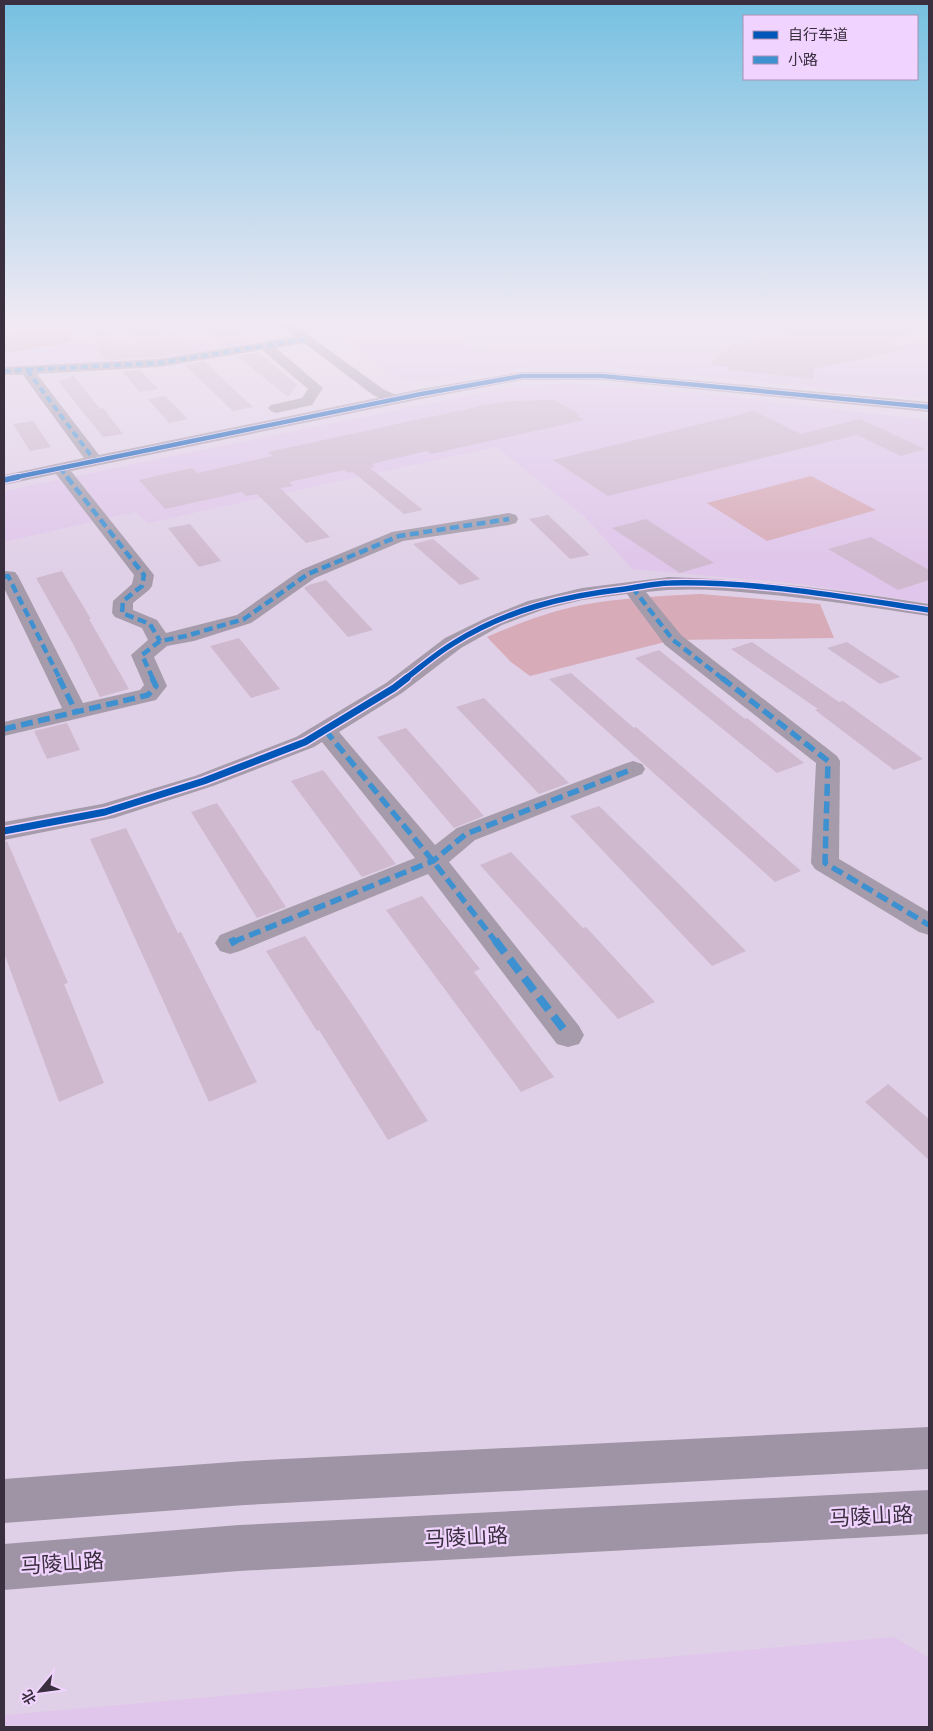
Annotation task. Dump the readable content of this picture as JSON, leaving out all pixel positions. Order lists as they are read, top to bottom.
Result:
{
  "streets": {
    "main road": ["马陵山路"]
  },
  "legend": ["自行车道", "小路"],
  "north": "bottom left"
}
